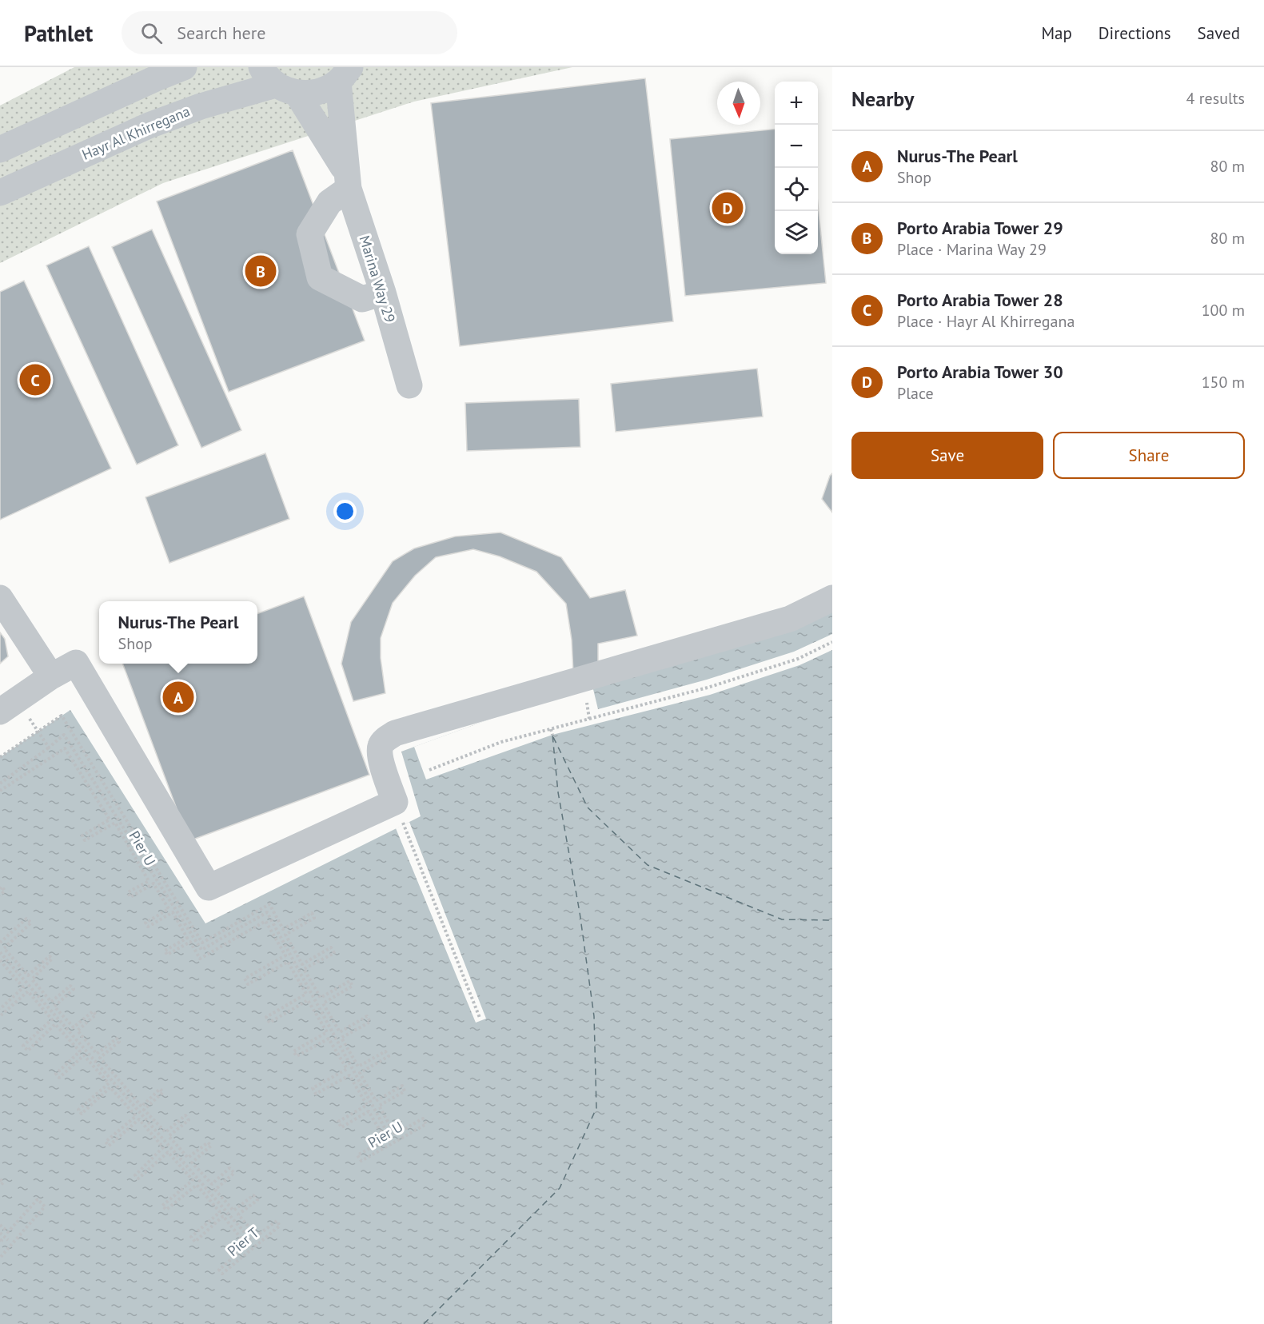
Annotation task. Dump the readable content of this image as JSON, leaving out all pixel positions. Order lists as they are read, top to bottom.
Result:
{
  "streets": {
    "street": ["Hayr Al Khirregana", "Marina Way 29"],
    "path": ["Pier U", "Pier T"]
  },
  "crossings": [
    ["Hayr Al Khirregana", "Marina Way 29"]
  ],
  "north": "bottom",
  "page": {
    "header": "Pathlet",
    "search": "Search here",
    "nav": ["Map", "Directions", "Saved"],
    "heading": ["Nearby", "4 results"],
    "map_buttons": ["+", "−"],
    "list": [
      {
        "mark": "A",
        "name": "Nurus-The Pearl",
        "note": "Shop",
        "value": "80 m"
      },
      {
        "mark": "B",
        "name": "Porto Arabia Tower 29",
        "note": "Place · Marina Way 29",
        "value": "80 m"
      },
      {
        "mark": "C",
        "name": "Porto Arabia Tower 28",
        "note": "Place · Hayr Al Khirregana",
        "value": "100 m"
      },
      {
        "mark": "D",
        "name": "Porto Arabia Tower 30",
        "note": "Place",
        "value": "150 m"
      }
    ],
    "pins": [
      "D",
      "B",
      "C",
      "A"
    ],
    "buttons": ["Save", "Share"],
    "popup": ["Nurus-The Pearl", "Shop"]
  }
}
